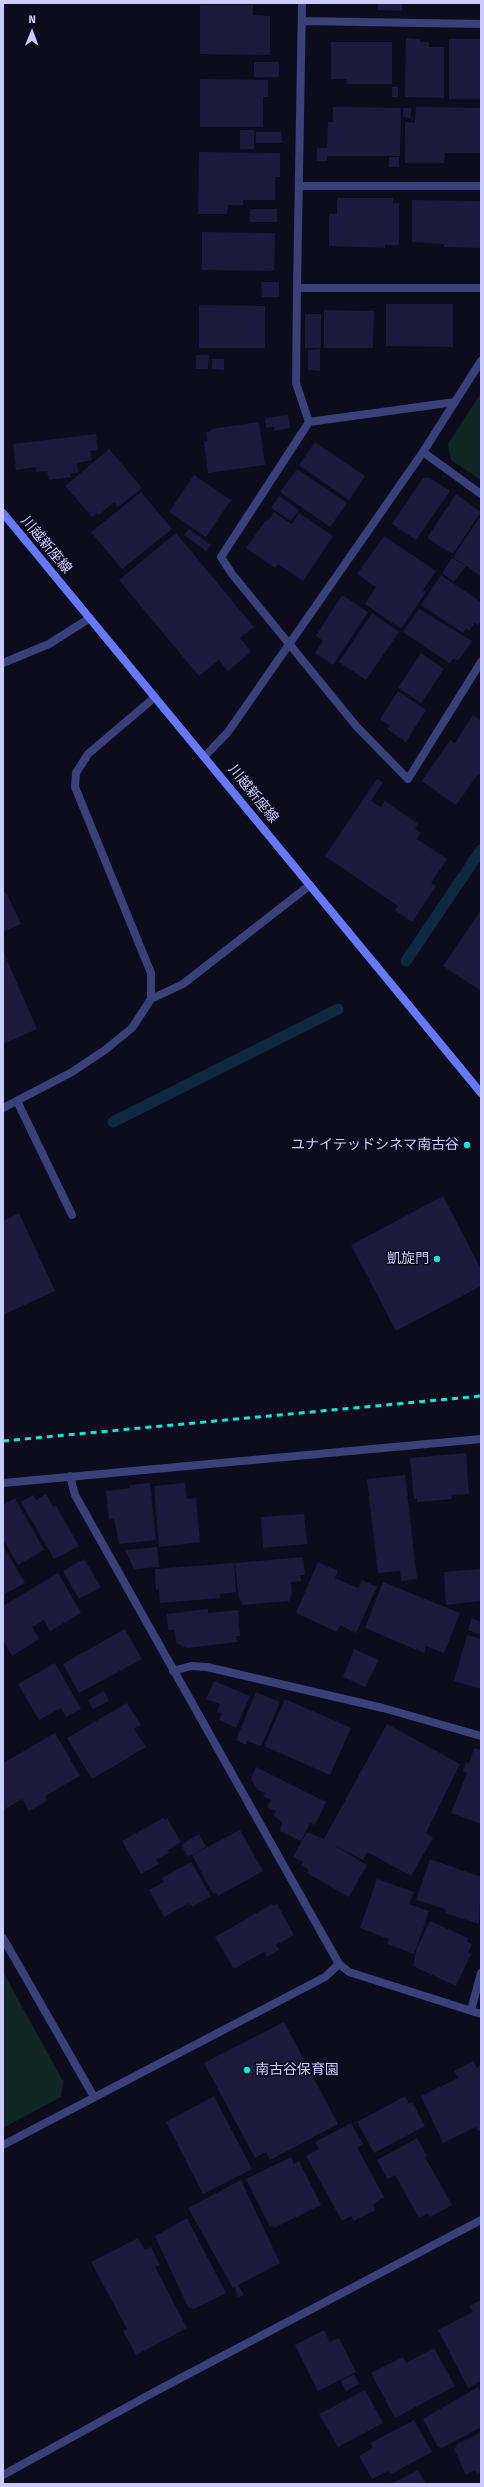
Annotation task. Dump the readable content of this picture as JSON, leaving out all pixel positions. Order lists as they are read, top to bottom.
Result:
{
  "streets": {
    "main road": ["川越新座線"]
  },
  "places": ["ユナイテッドシネマ南古谷", "凱旋門", "南古谷保育園"],
  "north": "top"
}
